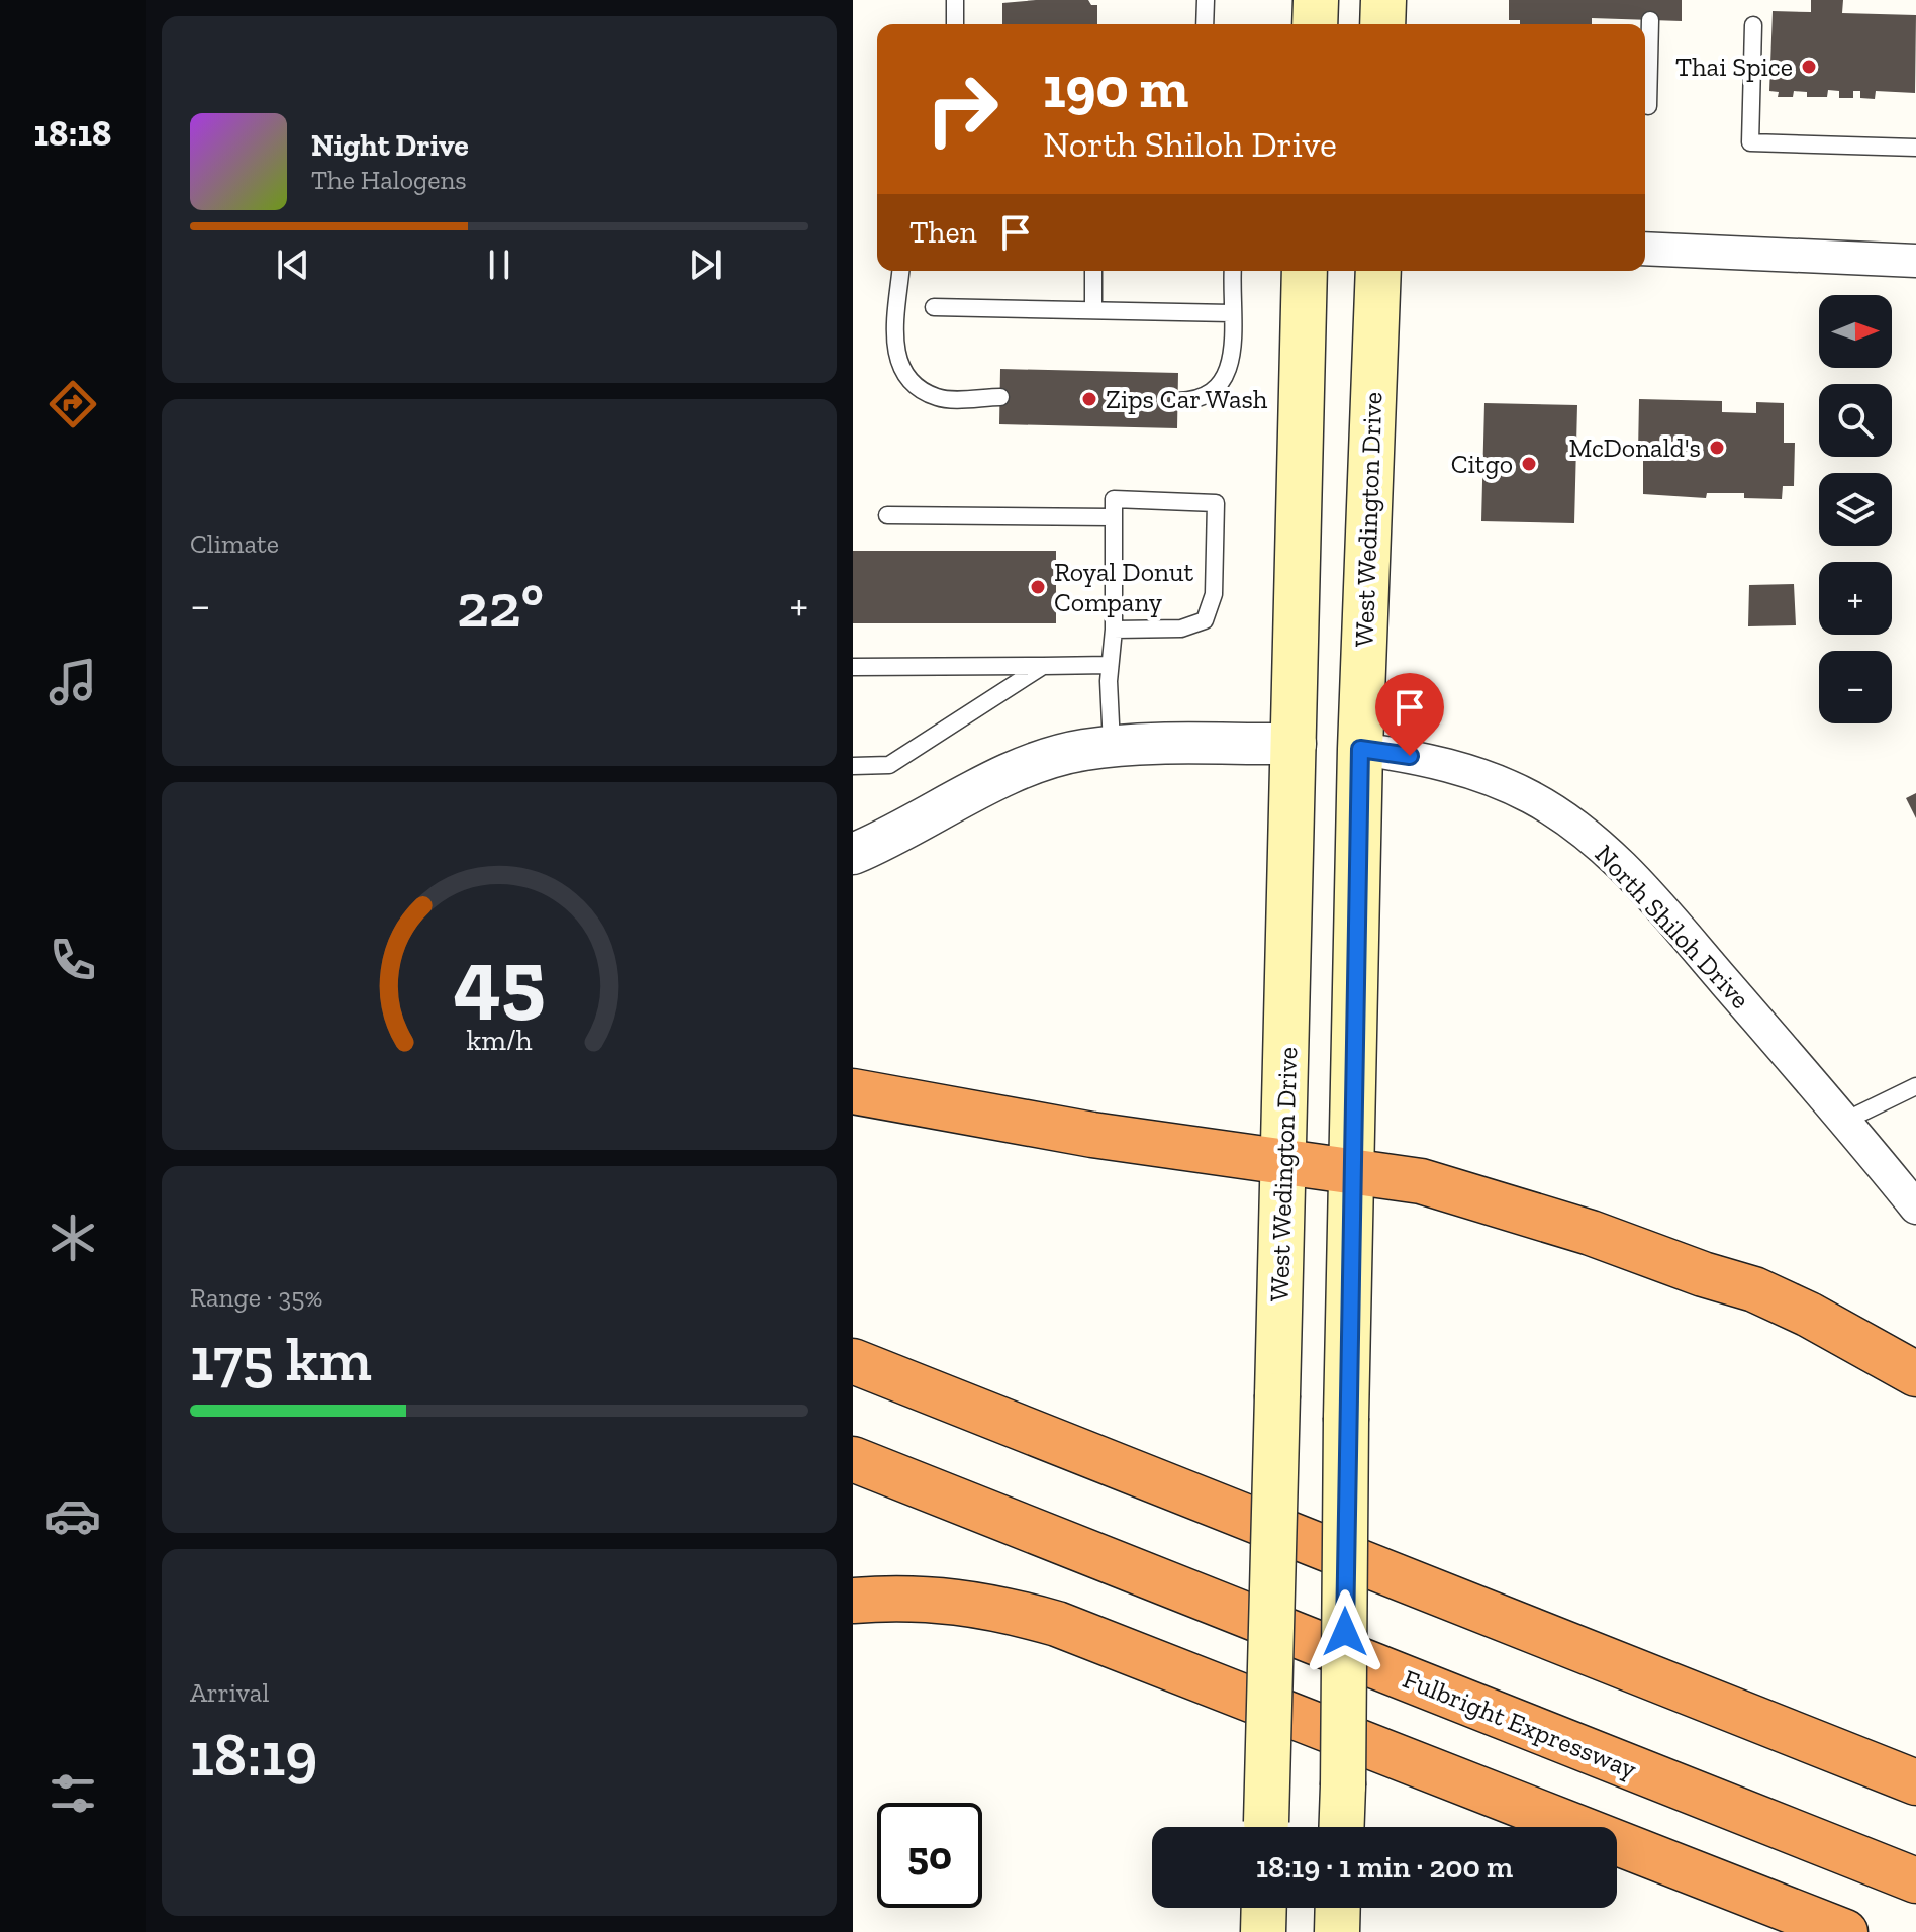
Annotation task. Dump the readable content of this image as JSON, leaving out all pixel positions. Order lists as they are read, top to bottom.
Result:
{
  "streets": {
    "highway": ["Fulbright Expressway"],
    "main road": ["West Wedington Drive"],
    "street": ["North Shiloh Drive"]
  },
  "crossings": [
    ["West Wedington Drive", "North Shiloh Drive"]
  ],
  "places": [
    "Thai Spice",
    "Zips Car Wash",
    "McDonald's",
    "Citgo",
    "Royal Donut Company"
  ],
  "north": "right",
  "page": {
    "tabs": "18:18",
    "turn": ["190 m", "North Shiloh Drive"],
    "song": ["Night Drive", "The Halogens"],
    "then": "Then",
    "map_buttons": ["+", "−"],
    "tile": [
      "Climate",
      ["Range · 35%", "175 km"],
      ["Arrival", "18:19"]
    ],
    "heat": ["−", "22°", "+"],
    "limit": "50",
    "trip": "18:19 · 1 min · 200 m",
    "gauge": ["45", "km/h"]
  }
}
